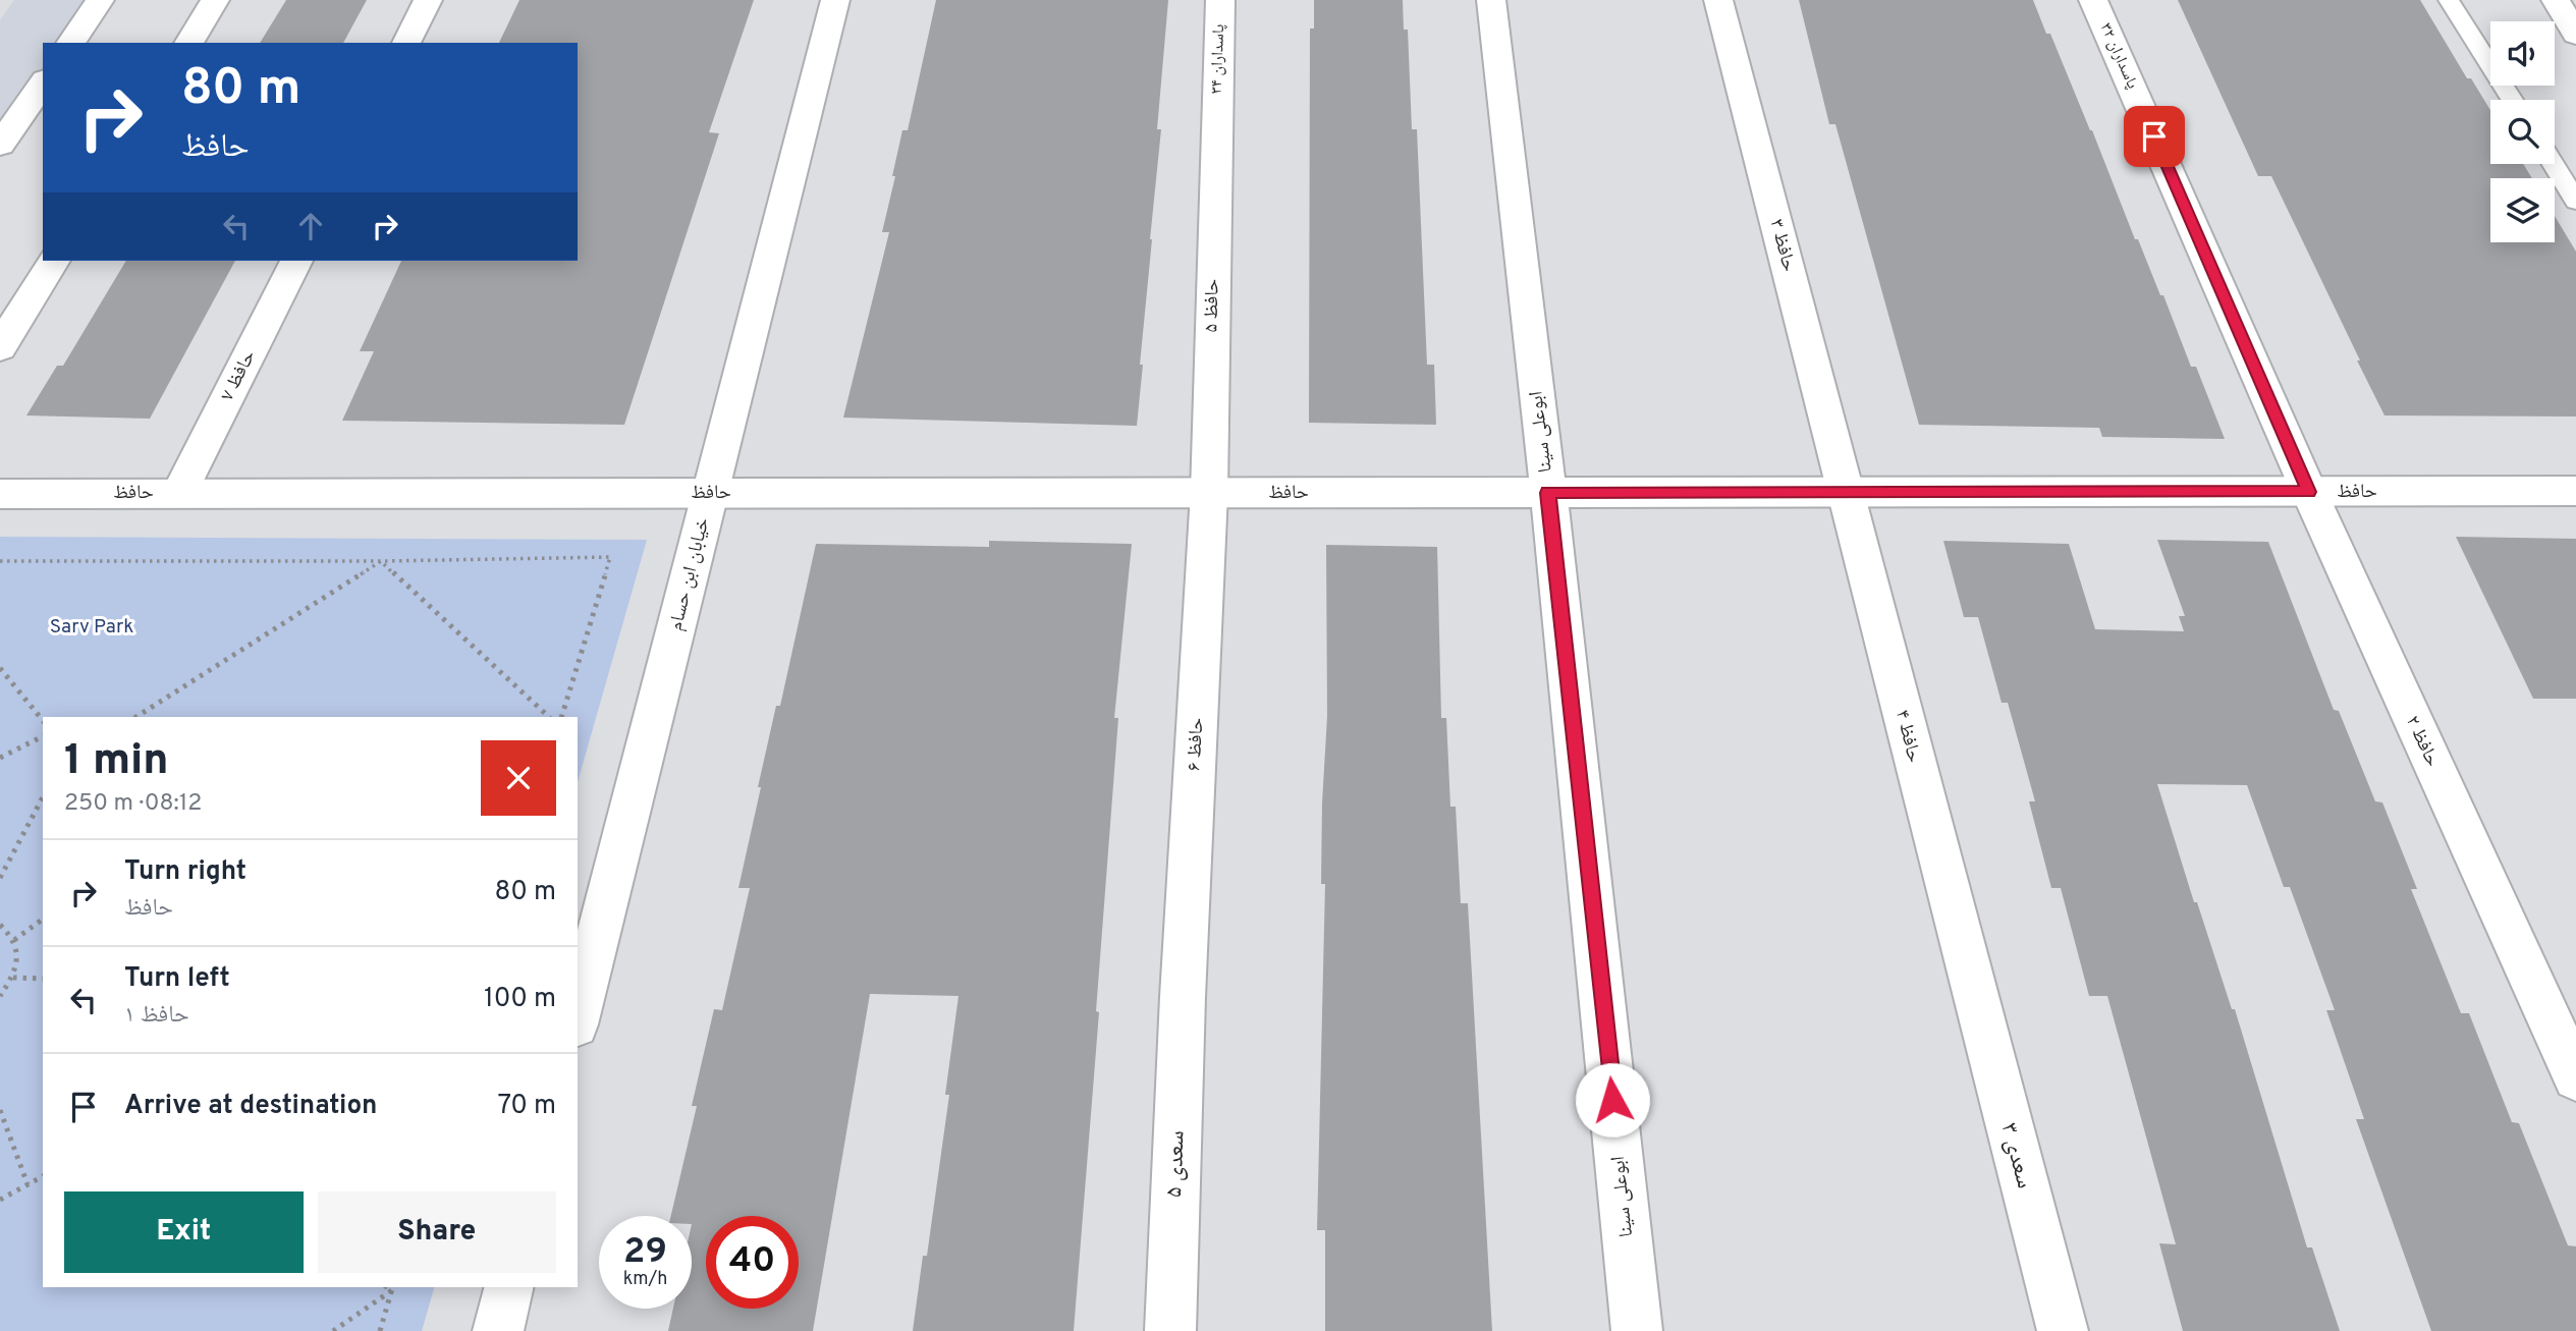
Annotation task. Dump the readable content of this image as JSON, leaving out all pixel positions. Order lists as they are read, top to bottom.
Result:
{
  "streets": {
    "street": [
      "پاسداران ۳۲",
      "پاسداران ۳۴",
      "حافظ ۳",
      "حافظ ۵",
      "حافظ ۷",
      "ابوعلی سینا",
      "حافظ",
      "خیابان ابن حسام",
      "حافظ ۴",
      "حافظ ۲",
      "حافظ ۶",
      "سعدی ۳",
      "سعدی ۵"
    ]
  },
  "crossings": [
    ["پاسداران ۳۲", "حافظ"],
    ["پاسداران ۳۲", "حافظ ۲"],
    ["پاسداران ۳۴", "حافظ ۵"],
    ["حافظ ۳", "حافظ"],
    ["حافظ ۳", "حافظ ۴"],
    ["حافظ ۵", "حافظ"],
    ["حافظ ۵", "حافظ ۶"],
    ["حافظ ۷", "حافظ"],
    ["ابوعلی سینا", "حافظ"],
    ["حافظ", "خیابان ابن حسام"],
    ["حافظ", "حافظ ۴"],
    ["حافظ", "حافظ ۲"],
    ["حافظ", "حافظ ۶"],
    ["حافظ ۴", "سعدی ۳"],
    ["حافظ ۶", "سعدی ۵"]
  ],
  "parks": ["Sarv Park"],
  "page": {
    "turn": ["80 m", "حافظ"],
    "heading": ["1 min", "250 m · 08:12"],
    "list": [
      {
        "name": "Turn right",
        "note": "حافظ",
        "value": "80 m"
      },
      {
        "name": "Turn left",
        "note": "حافظ ۱",
        "value": "100 m"
      },
      {
        "name": "Arrive at destination",
        "value": "70 m"
      }
    ],
    "buttons": ["Exit", "Share"],
    "speed": "29 km/h",
    "limit": "40"
  }
}
